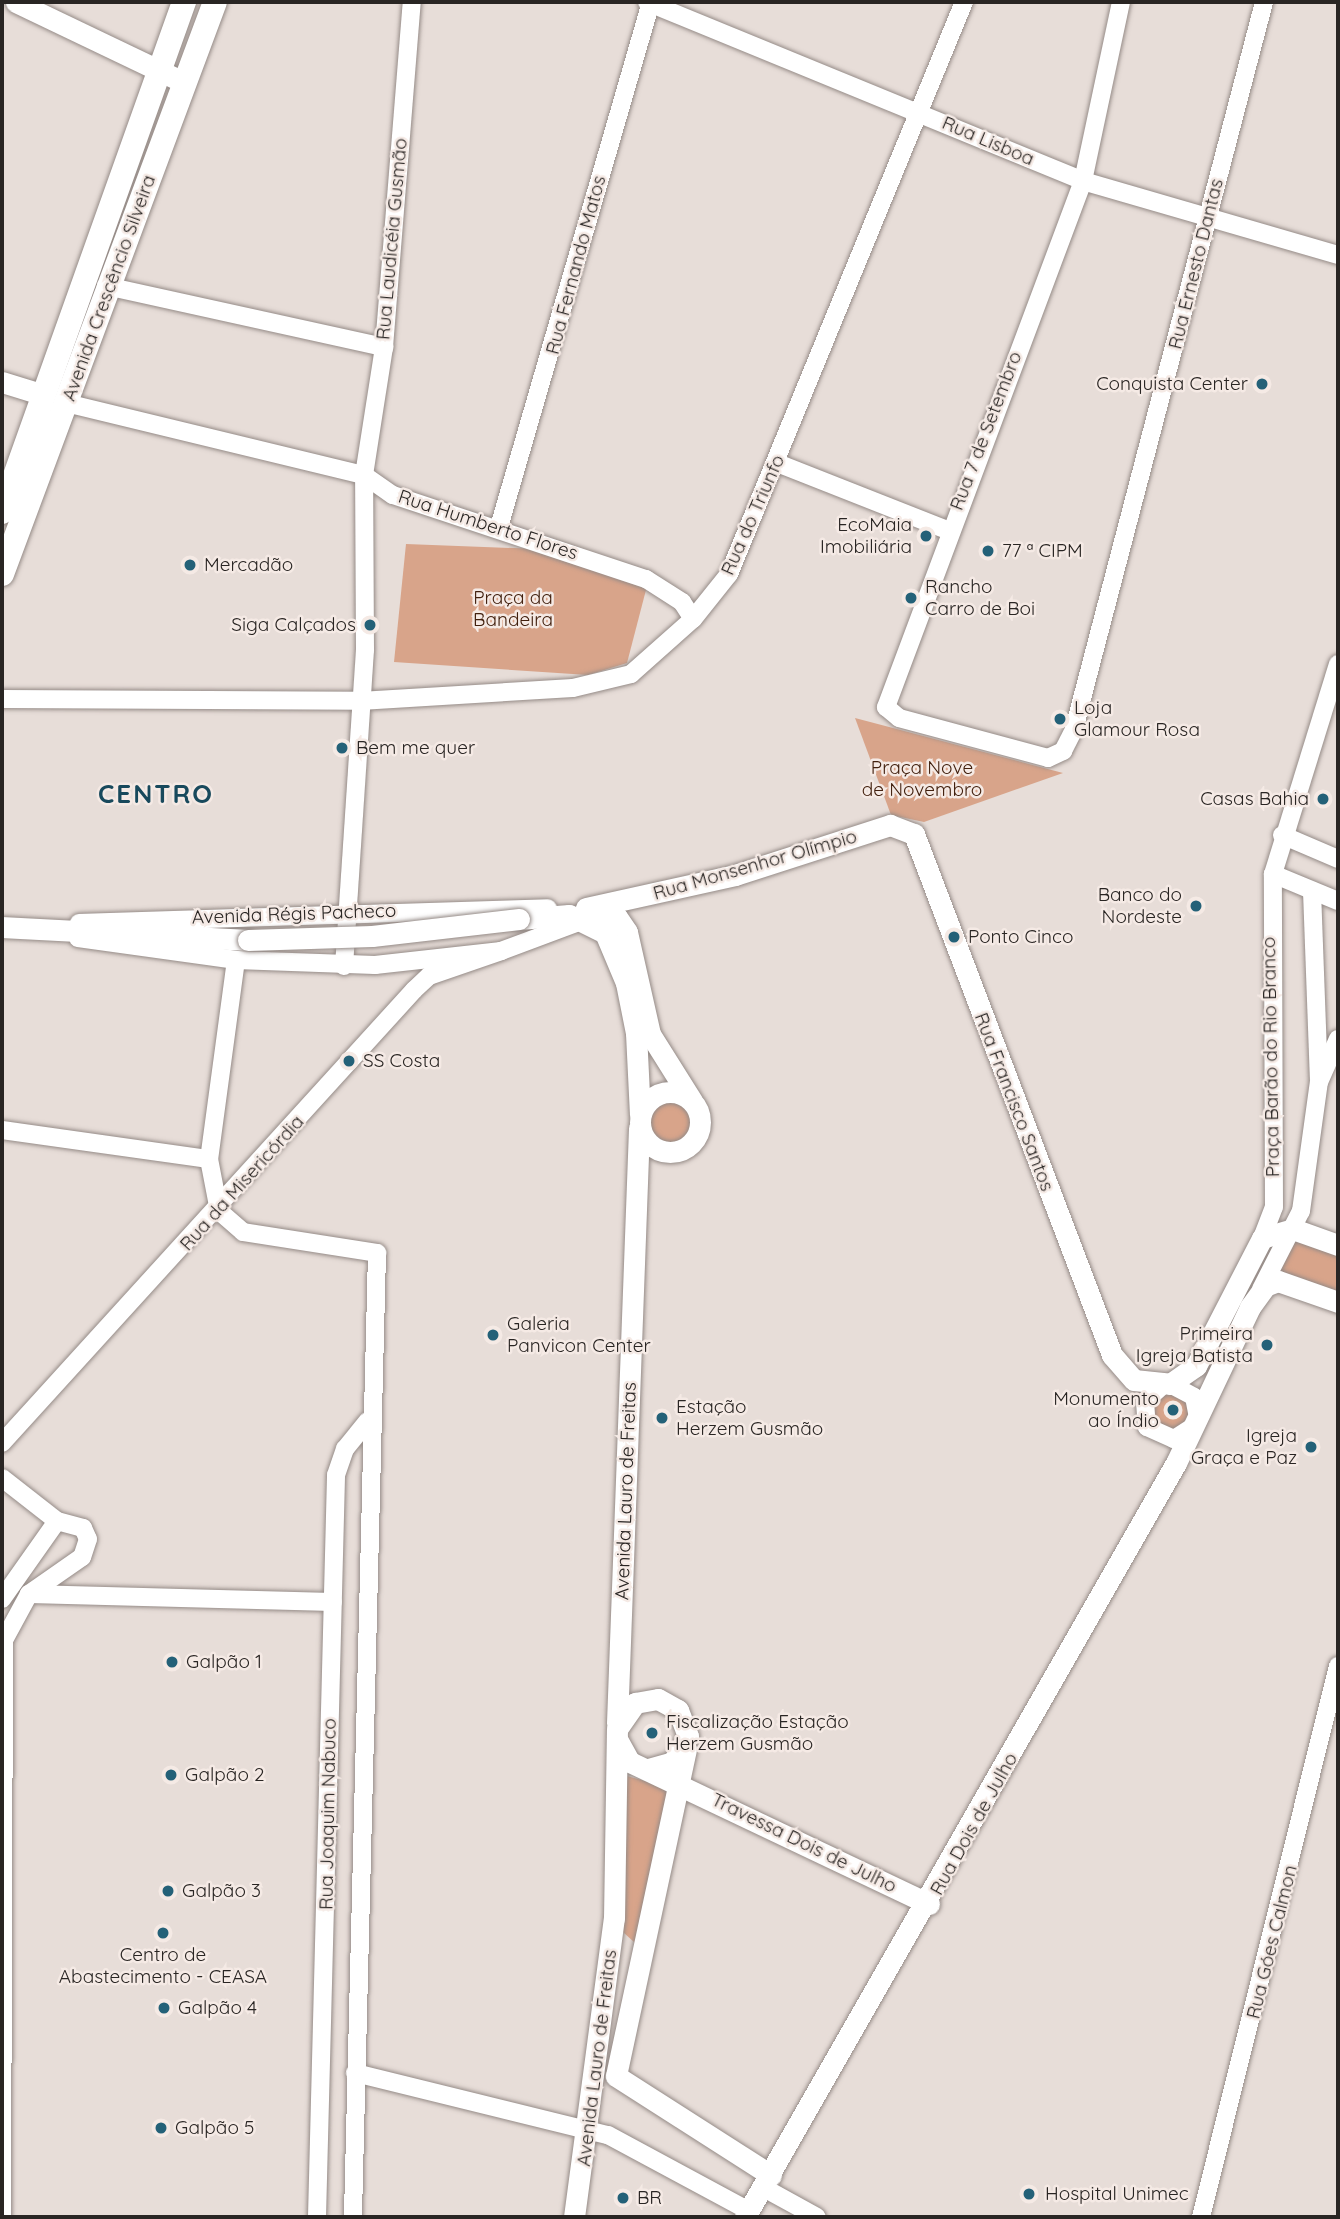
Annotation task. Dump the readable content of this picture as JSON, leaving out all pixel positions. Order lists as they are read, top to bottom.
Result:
{
  "streets": {
    "main road": ["Avenida Crescêncio Silveira"],
    "street": [
      "Rua Lisboa",
      "Rua Laudicéia Gusmão",
      "Rua Ernesto Dantas",
      "Rua Fernando Matos",
      "Rua 7 de Setembro",
      "Rua do Triunfo",
      "Rua Humberto Flores",
      "Rua Monsenhor Olímpio",
      "Avenida Régis Pacheco",
      "Praça Barão do Rio Branco",
      "Rua Francisco Santos",
      "Rua da Misericórdia",
      "Avenida Lauro de Freitas",
      "Rua Joaquim Nabuco",
      "Rua Dois de Julho",
      "Travessa Dois de Julho",
      "Rua Góes Calmon"
    ]
  },
  "crossings": [
    ["Rua Lisboa", "Rua Ernesto Dantas"],
    ["Rua Lisboa", "Rua Fernando Matos"],
    ["Rua Lisboa", "Rua 7 de Setembro"],
    ["Rua Lisboa", "Rua do Triunfo"],
    ["Rua Laudicéia Gusmão", "Rua do Triunfo"],
    ["Rua Laudicéia Gusmão", "Rua Humberto Flores"],
    ["Rua Ernesto Dantas", "Rua 7 de Setembro"],
    ["Rua Fernando Matos", "Rua Humberto Flores"],
    ["Avenida Crescêncio Silveira", "Rua Humberto Flores"],
    ["Rua do Triunfo", "Rua Humberto Flores"],
    ["Rua Monsenhor Olímpio", "Avenida Régis Pacheco"],
    ["Rua Monsenhor Olímpio", "Rua Francisco Santos"],
    ["Rua Monsenhor Olímpio", "Avenida Lauro de Freitas"],
    ["Avenida Régis Pacheco", "Rua da Misericórdia"],
    ["Avenida Régis Pacheco", "Avenida Lauro de Freitas"],
    ["Praça Barão do Rio Branco", "Rua Dois de Julho"],
    ["Rua Francisco Santos", "Rua Dois de Julho"],
    ["Rua da Misericórdia", "Rua Joaquim Nabuco"],
    ["Avenida Lauro de Freitas", "Travessa Dois de Julho"],
    ["Rua Dois de Julho", "Travessa Dois de Julho"]
  ],
  "districts": ["CENTRO"],
  "parks": ["Praça da Bandeira", "Praça Nove de Novembro"],
  "places": [
    "Conquista Center",
    "EcoMaia Imobiliária",
    "77 ª CIPM",
    "Mercadão",
    "Rancho Carro de Boi",
    "Siga Calçados",
    "Loja Glamour Rosa",
    "Bem me quer",
    "Casas Bahia",
    "Banco do Nordeste",
    "Ponto Cinco",
    "SS Costa",
    "Galeria Panvicon Center",
    "Primeira Igreja Batista",
    "Monumento ao Índio",
    "Estação Herzem Gusmão",
    "Igreja Graça e Paz",
    "Galpão 1",
    "Fiscalização Estação Herzem Gusmão",
    "Galpão 2",
    "Galpão 3",
    "Centro de Abastecimento - CEASA",
    "Galpão 4",
    "Galpão 5",
    "Hospital Unimec",
    "BR"
  ]
}
